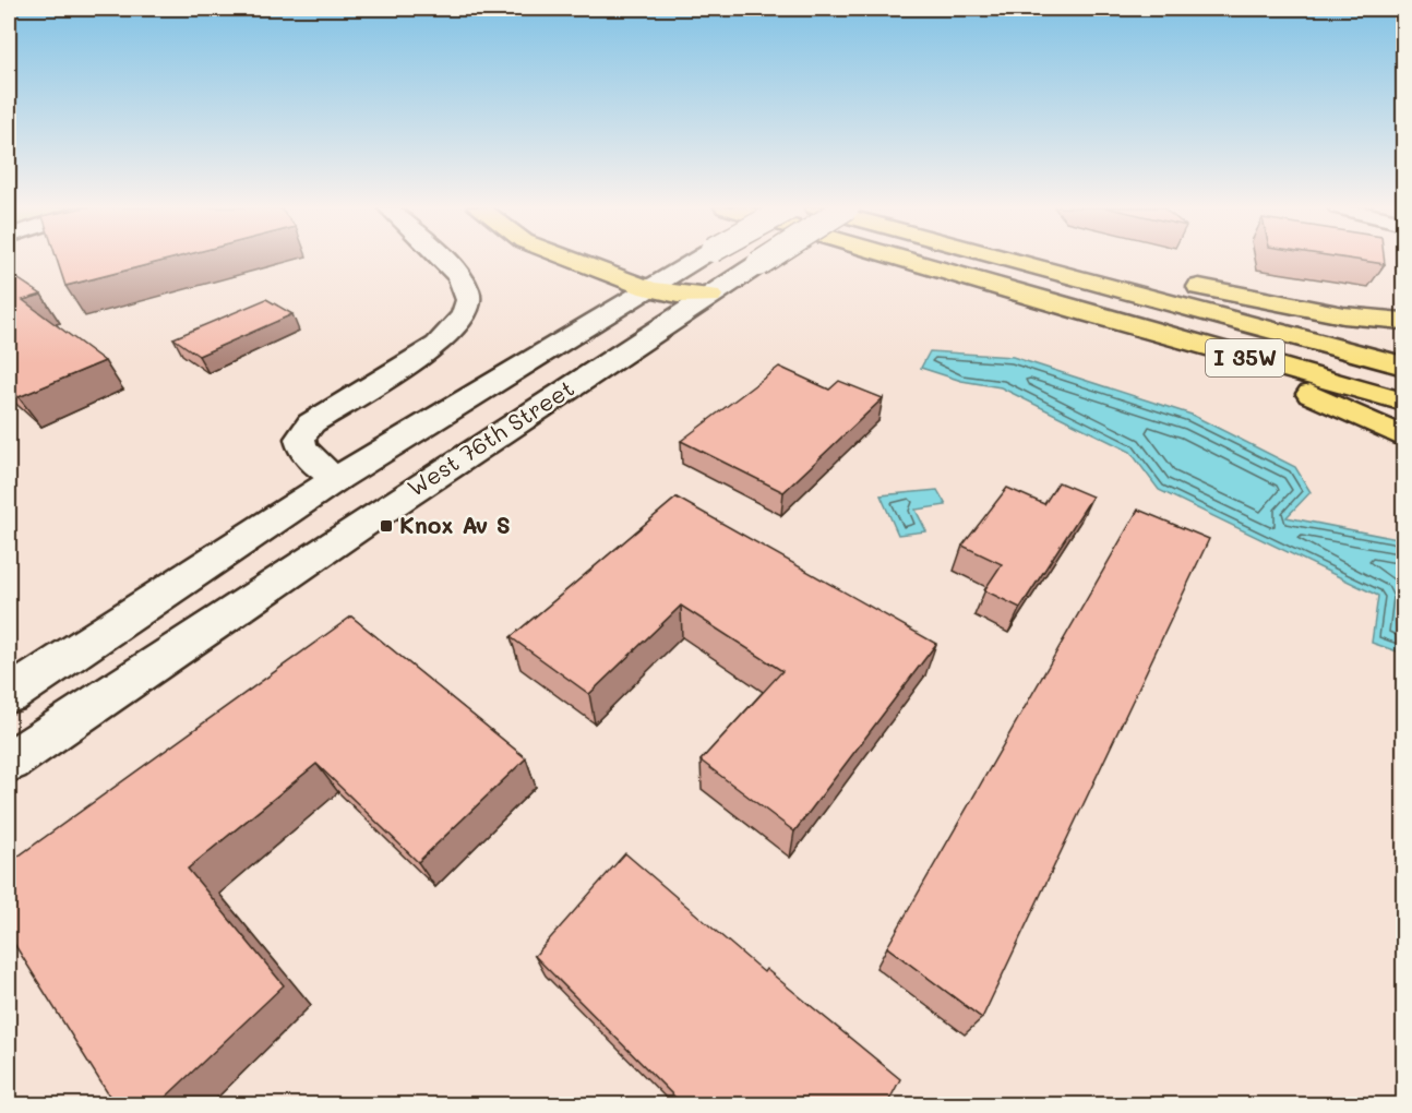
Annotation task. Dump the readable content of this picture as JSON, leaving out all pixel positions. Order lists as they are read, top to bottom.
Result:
{
  "streets": {
    "highway": ["I 35W"],
    "street": ["West 76th Street"]
  },
  "places": {
    "transit": ["Knox Av S"]
  }
}
